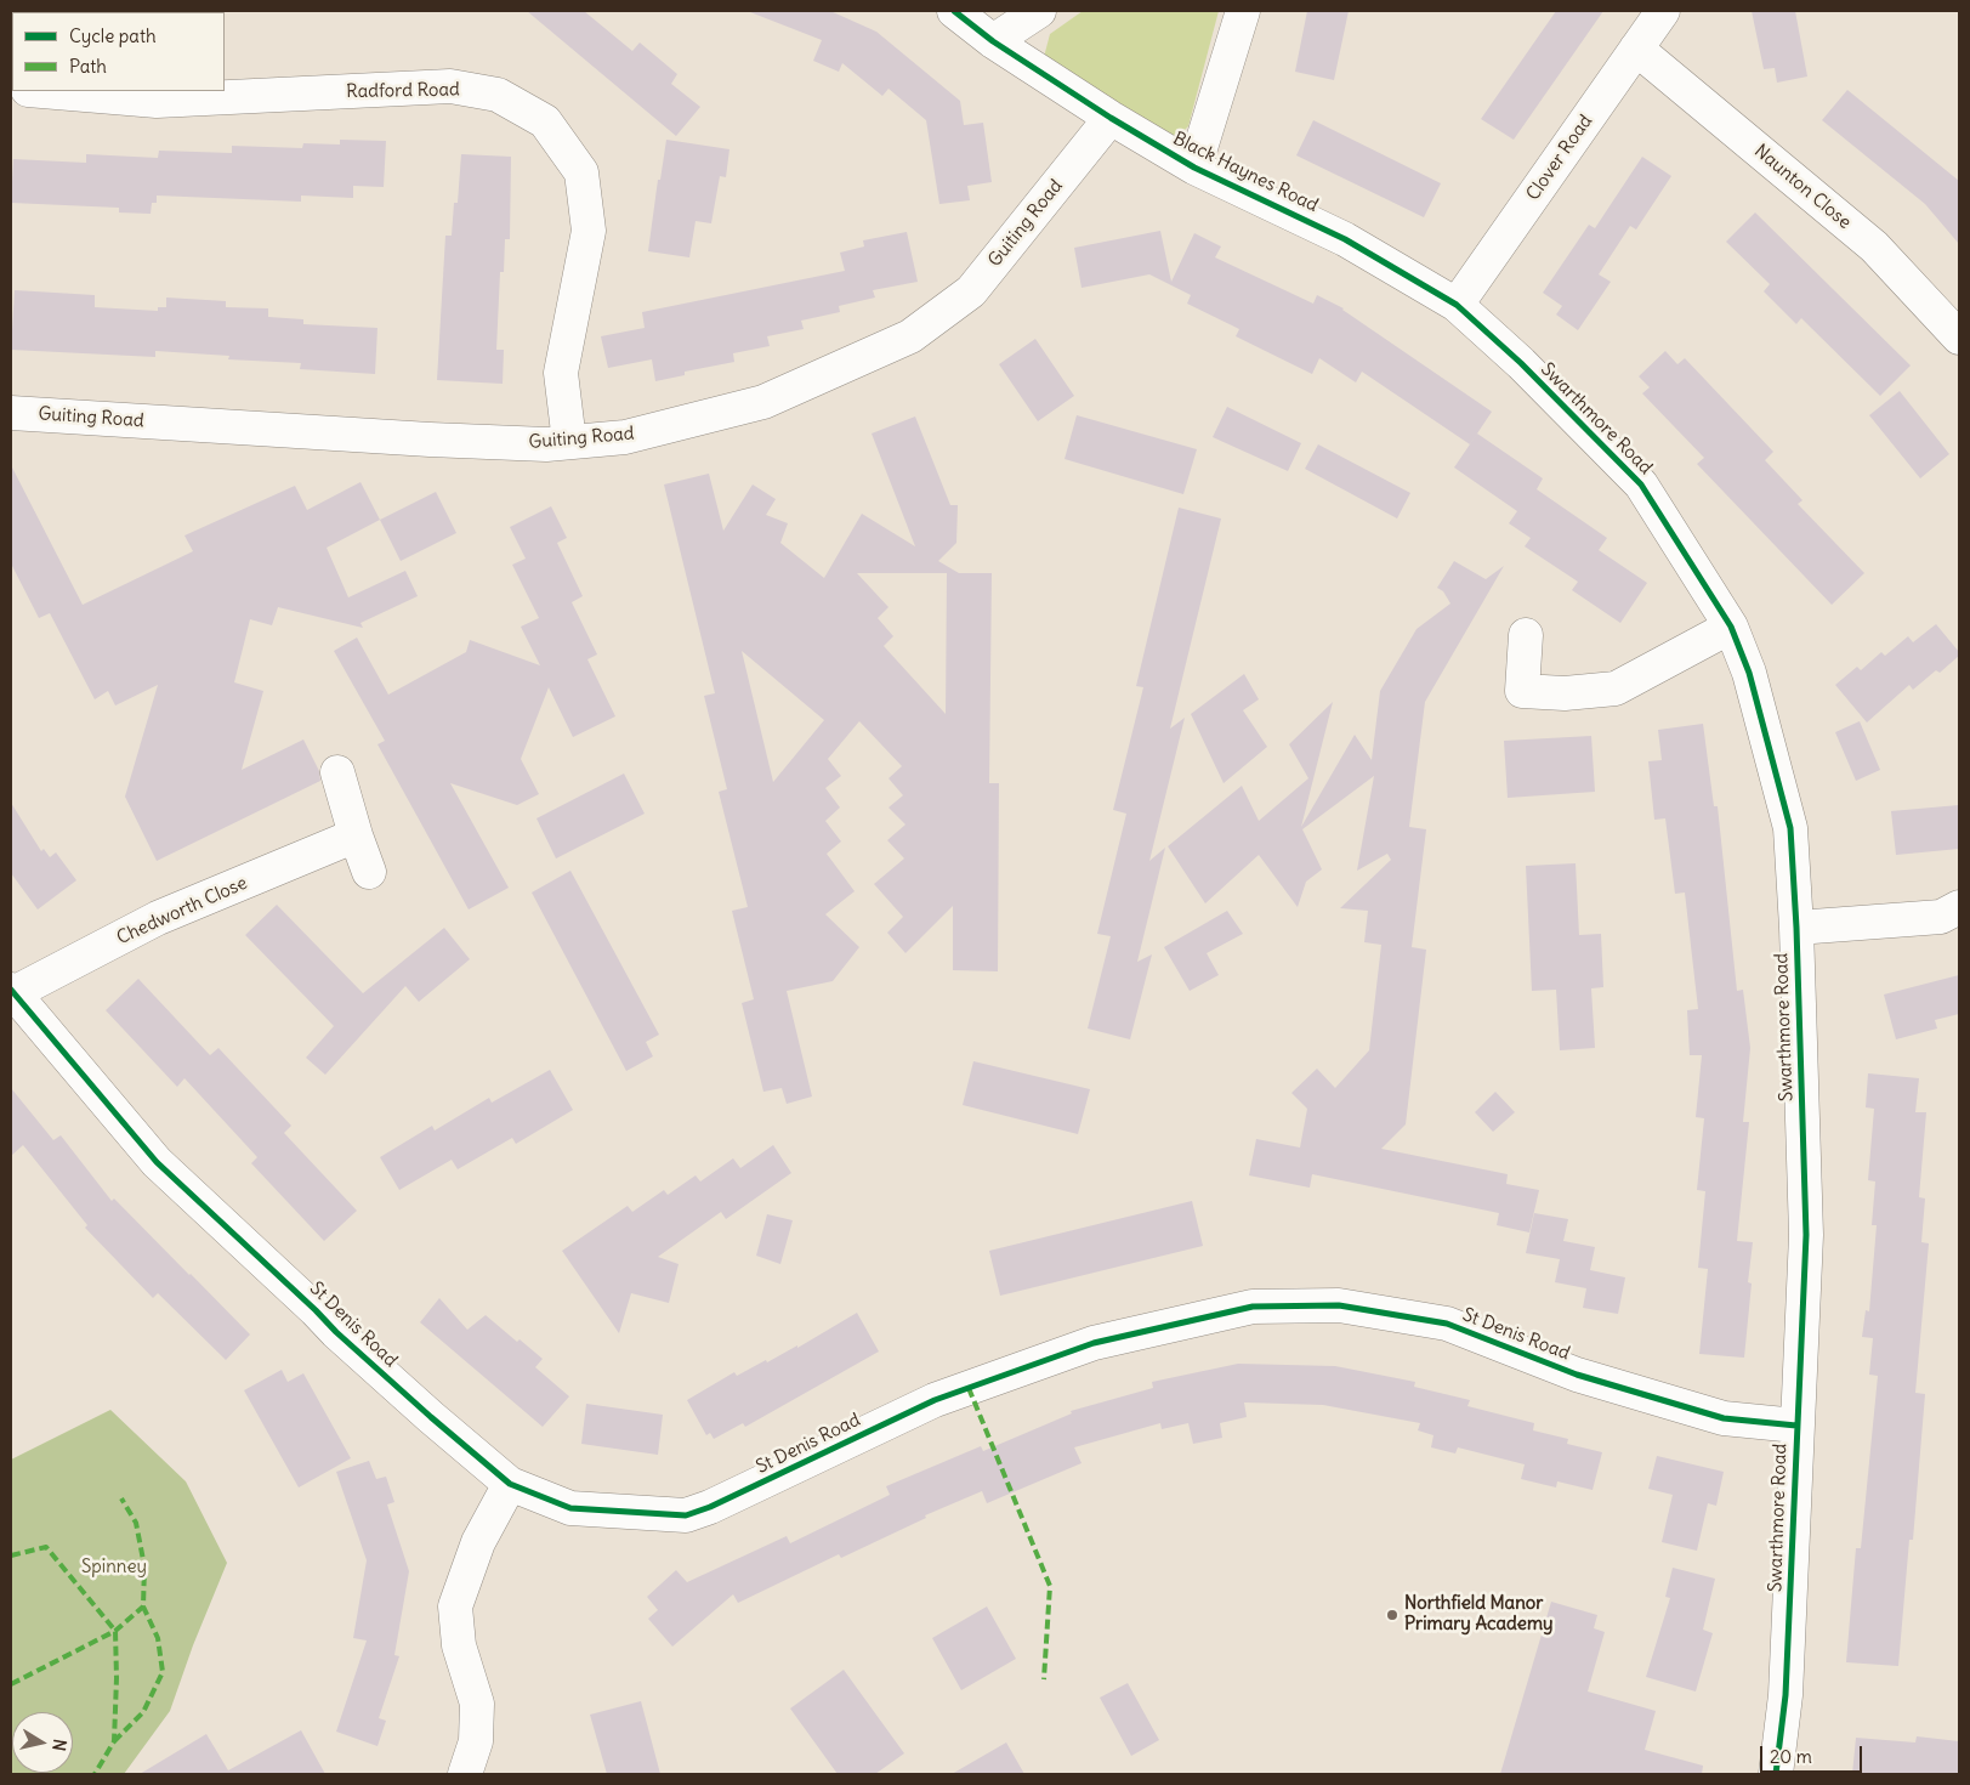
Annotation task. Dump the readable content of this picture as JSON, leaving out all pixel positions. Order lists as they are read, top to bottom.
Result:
{
  "streets": {
    "street": [
      "Radford Road",
      "Clover Road",
      "Black Haynes Road",
      "Naunton Close",
      "Guiting Road",
      "Swarthmore Road",
      "Chedworth Close",
      "St Denis Road"
    ]
  },
  "crossings": [
    ["Radford Road", "Guiting Road"],
    ["Clover Road", "Black Haynes Road"],
    ["Clover Road", "Naunton Close"],
    ["Black Haynes Road", "Guiting Road"],
    ["Black Haynes Road", "Swarthmore Road"],
    ["Swarthmore Road", "St Denis Road"],
    ["Chedworth Close", "St Denis Road"]
  ],
  "parks": ["Spinney"],
  "places": ["Northfield Manor Primary Academy"],
  "legend": ["Cycle path", "Path"],
  "scale_bar": "20 m",
  "north": "right"
}
